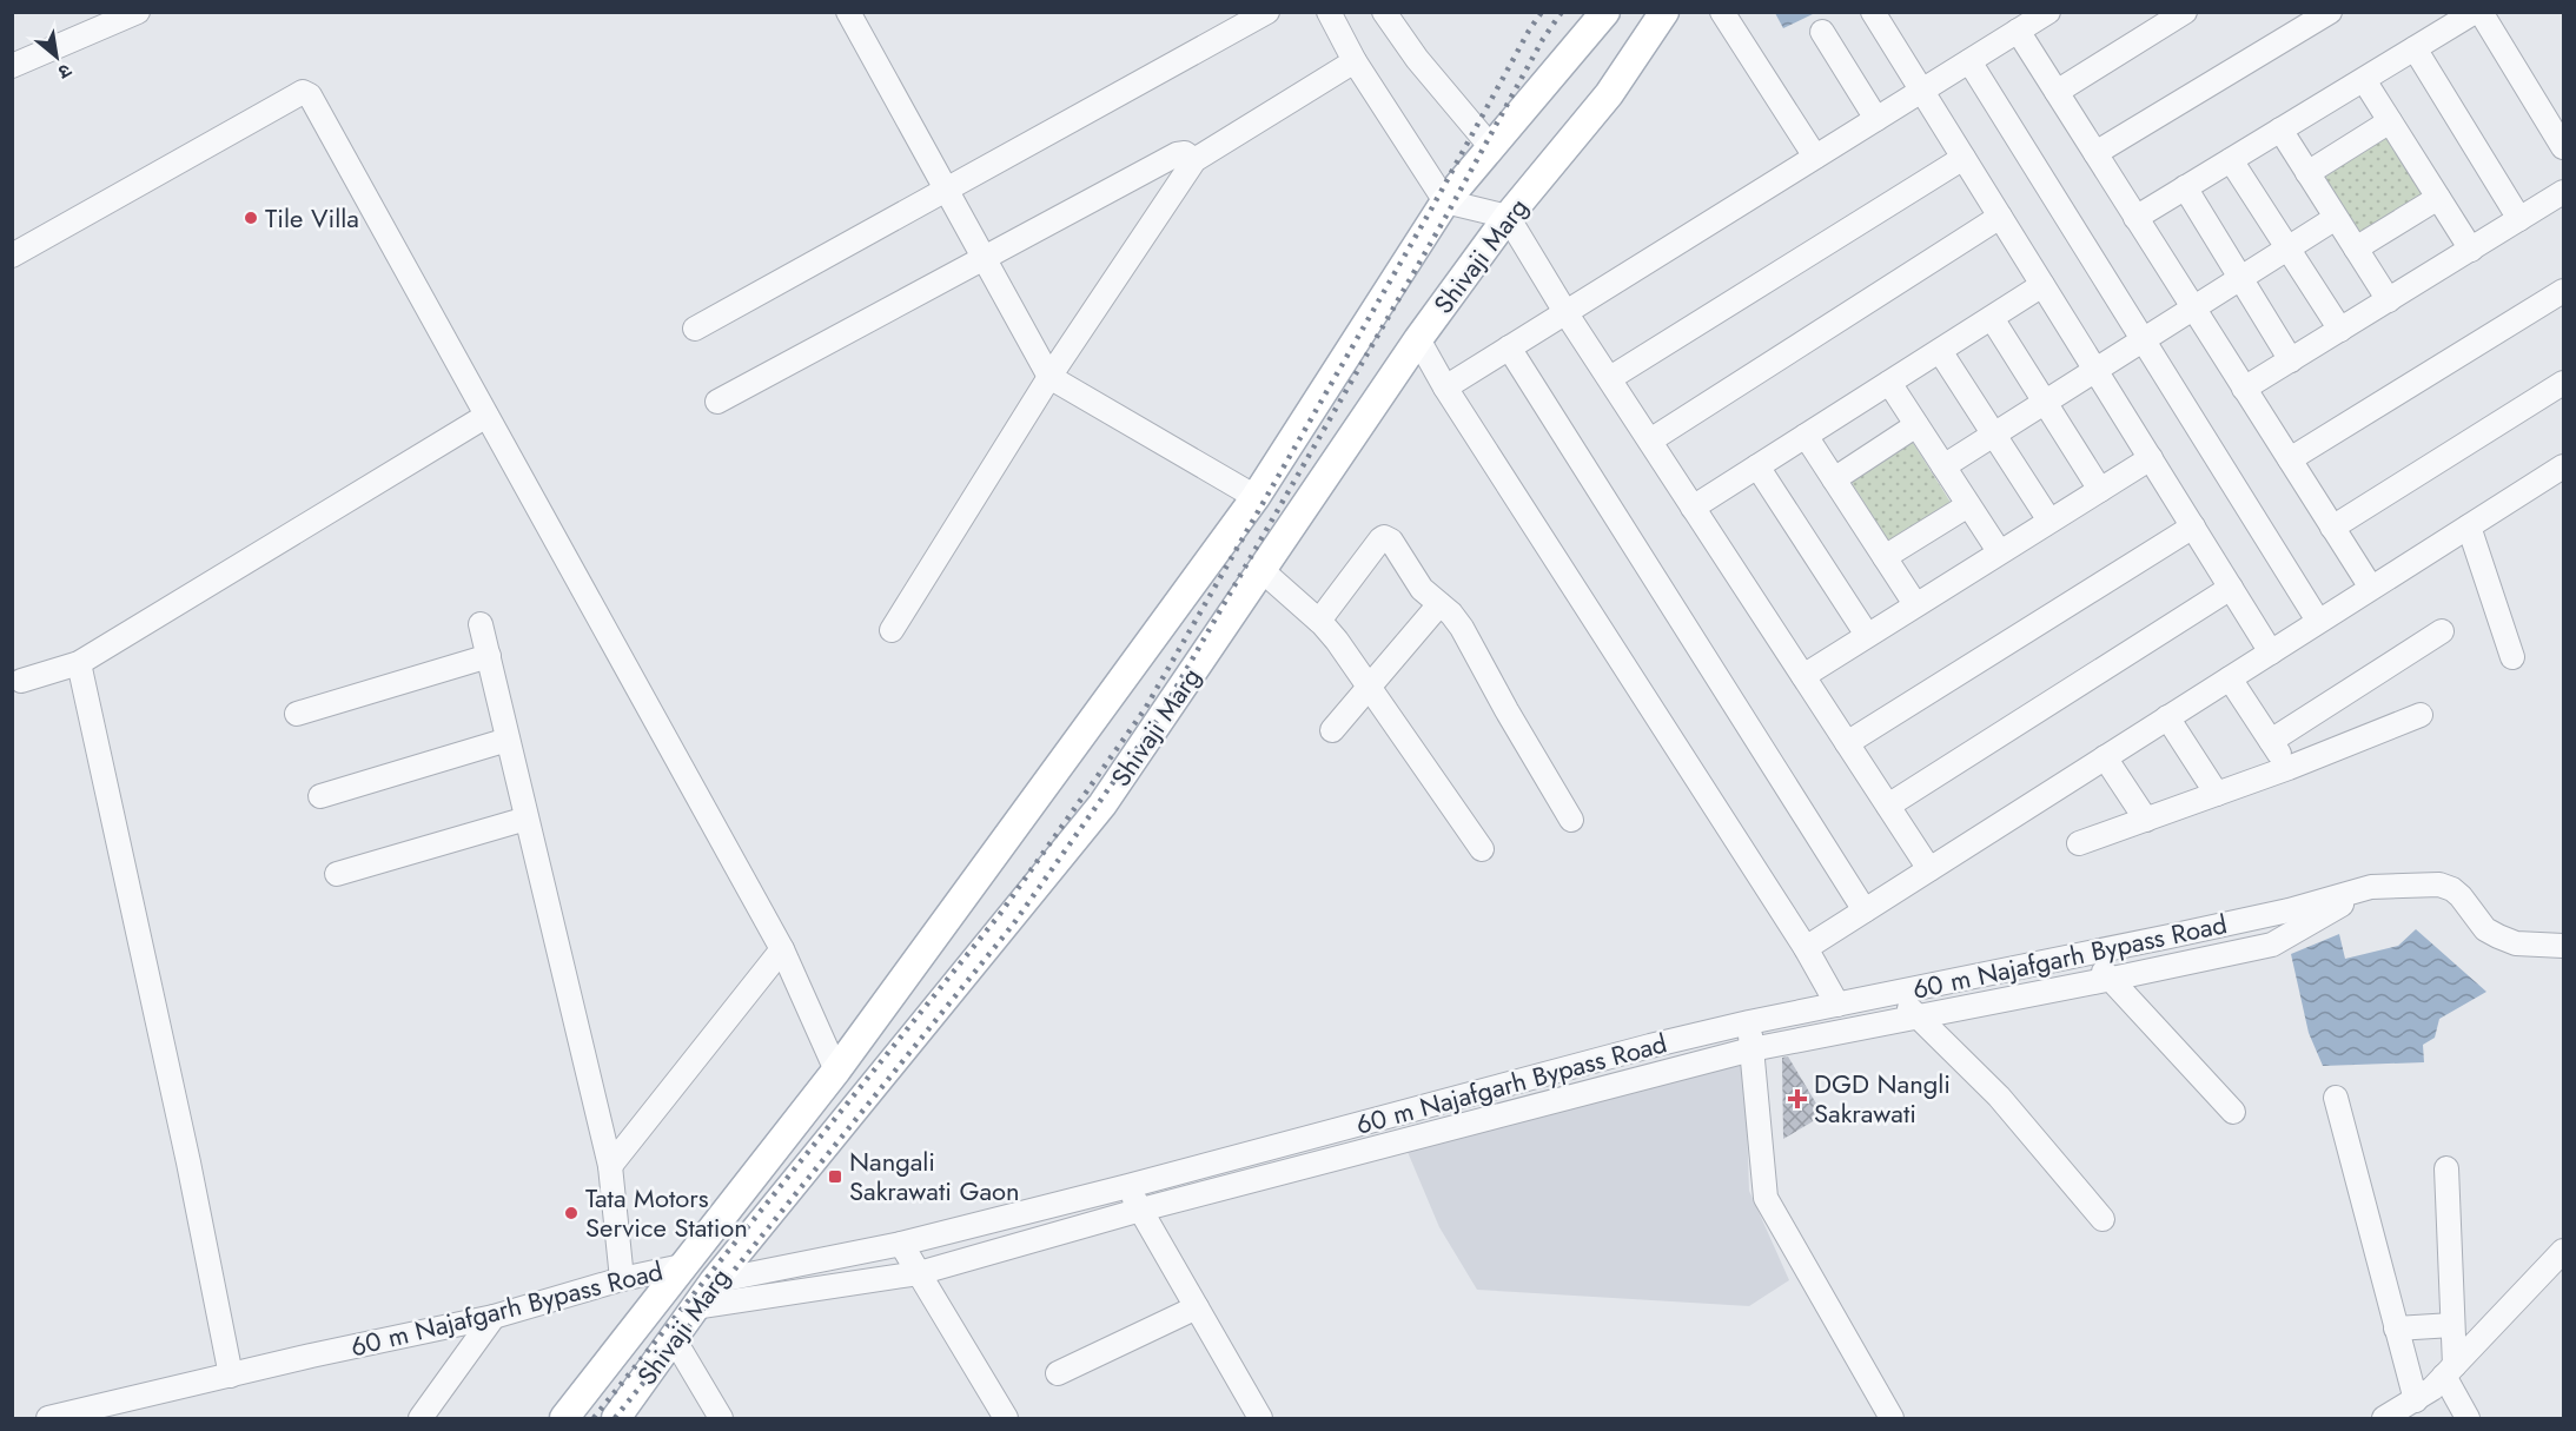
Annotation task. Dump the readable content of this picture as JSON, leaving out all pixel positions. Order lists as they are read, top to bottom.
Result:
{
  "streets": {
    "main road": ["Shivaji Marg", "60 m Najafgarh Bypass Road"]
  },
  "crossings": [
    ["Shivaji Marg", "60 m Najafgarh Bypass Road"]
  ],
  "places": {
    "other": ["Tile Villa", "Tata Motors Service Station"],
    "health": ["DGD Nangli Sakrawati"],
    "transit": ["Nangali Sakrawati Gaon"]
  },
  "north": "bottom right"
}
